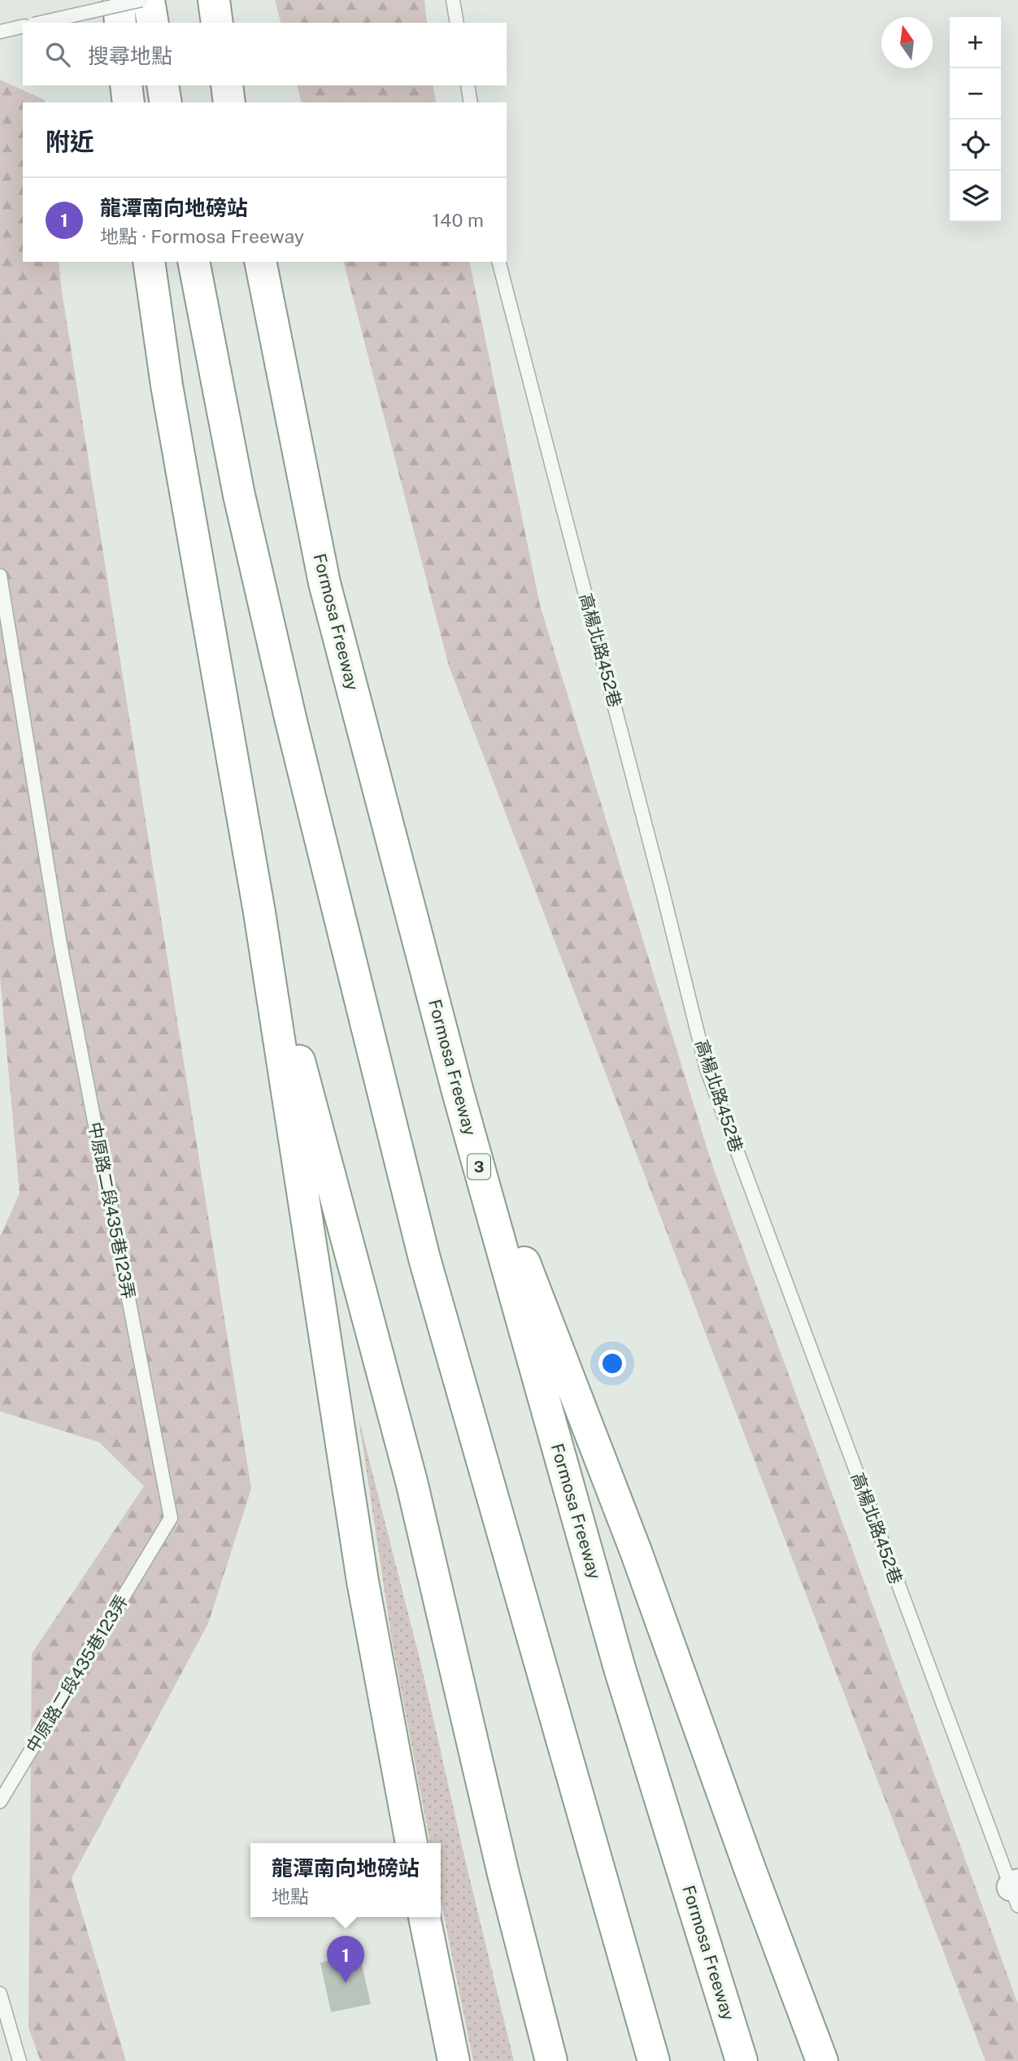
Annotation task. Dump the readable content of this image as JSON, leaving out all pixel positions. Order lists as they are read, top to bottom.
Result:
{
  "streets": {
    "highway": ["Formosa Freeway", "3"],
    "lane": ["高楊北路452巷", "中原路二段435巷123弄"]
  },
  "north": "top",
  "page": {
    "map_buttons": ["+", "−"],
    "search": "搜尋地點",
    "heading": "附近",
    "list": [
      {
        "mark": "1",
        "name": "龍潭南向地磅站",
        "note": "地點 · Formosa Freeway",
        "value": "140 m"
      }
    ],
    "popup": ["龍潭南向地磅站", "地點"],
    "pins": "1"
  }
}
